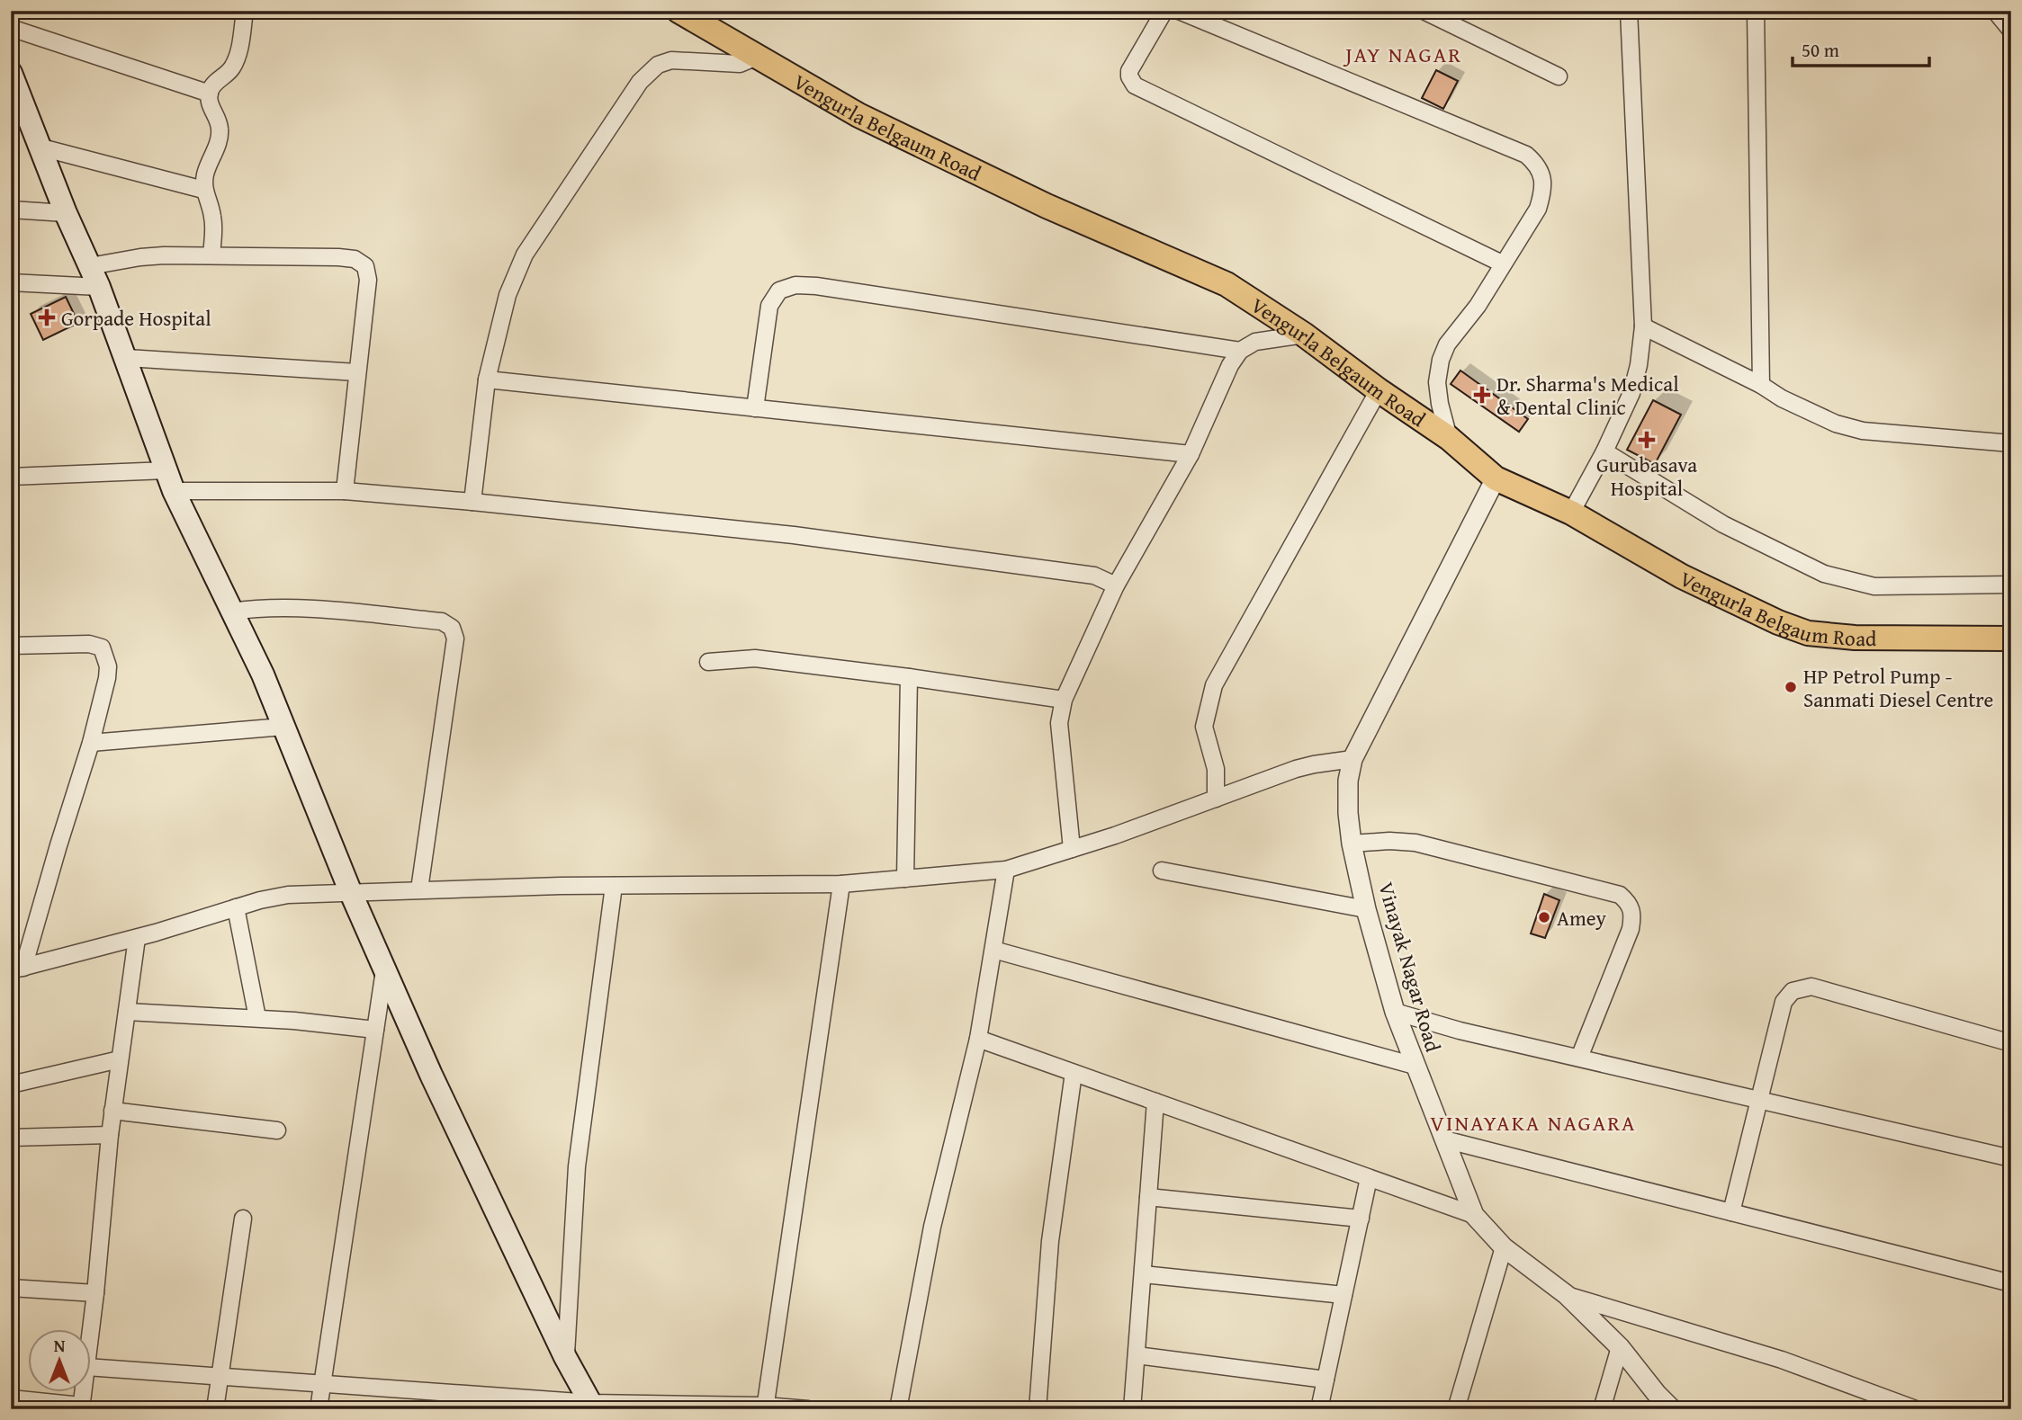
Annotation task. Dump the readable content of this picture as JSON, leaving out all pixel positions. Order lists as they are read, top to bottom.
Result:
{
  "streets": {
    "main road": ["Vengurla Belgaum Road"],
    "street": ["Vinayak Nagar Road"]
  },
  "crossings": [
    ["Vengurla Belgaum Road", "Vinayak Nagar Road"]
  ],
  "districts": ["JAY NAGAR", "VINAYAKA NAGARA"],
  "places": {
    "health": ["Gorpade Hospital", "Dr. Sharma's Medical & Dental Clinic", "Gurubasava Hospital"],
    "other": ["HP Petrol Pump - Sanmati Diesel Centre", "Amey"]
  },
  "scale_bar": "50 m",
  "north": "top"
}
